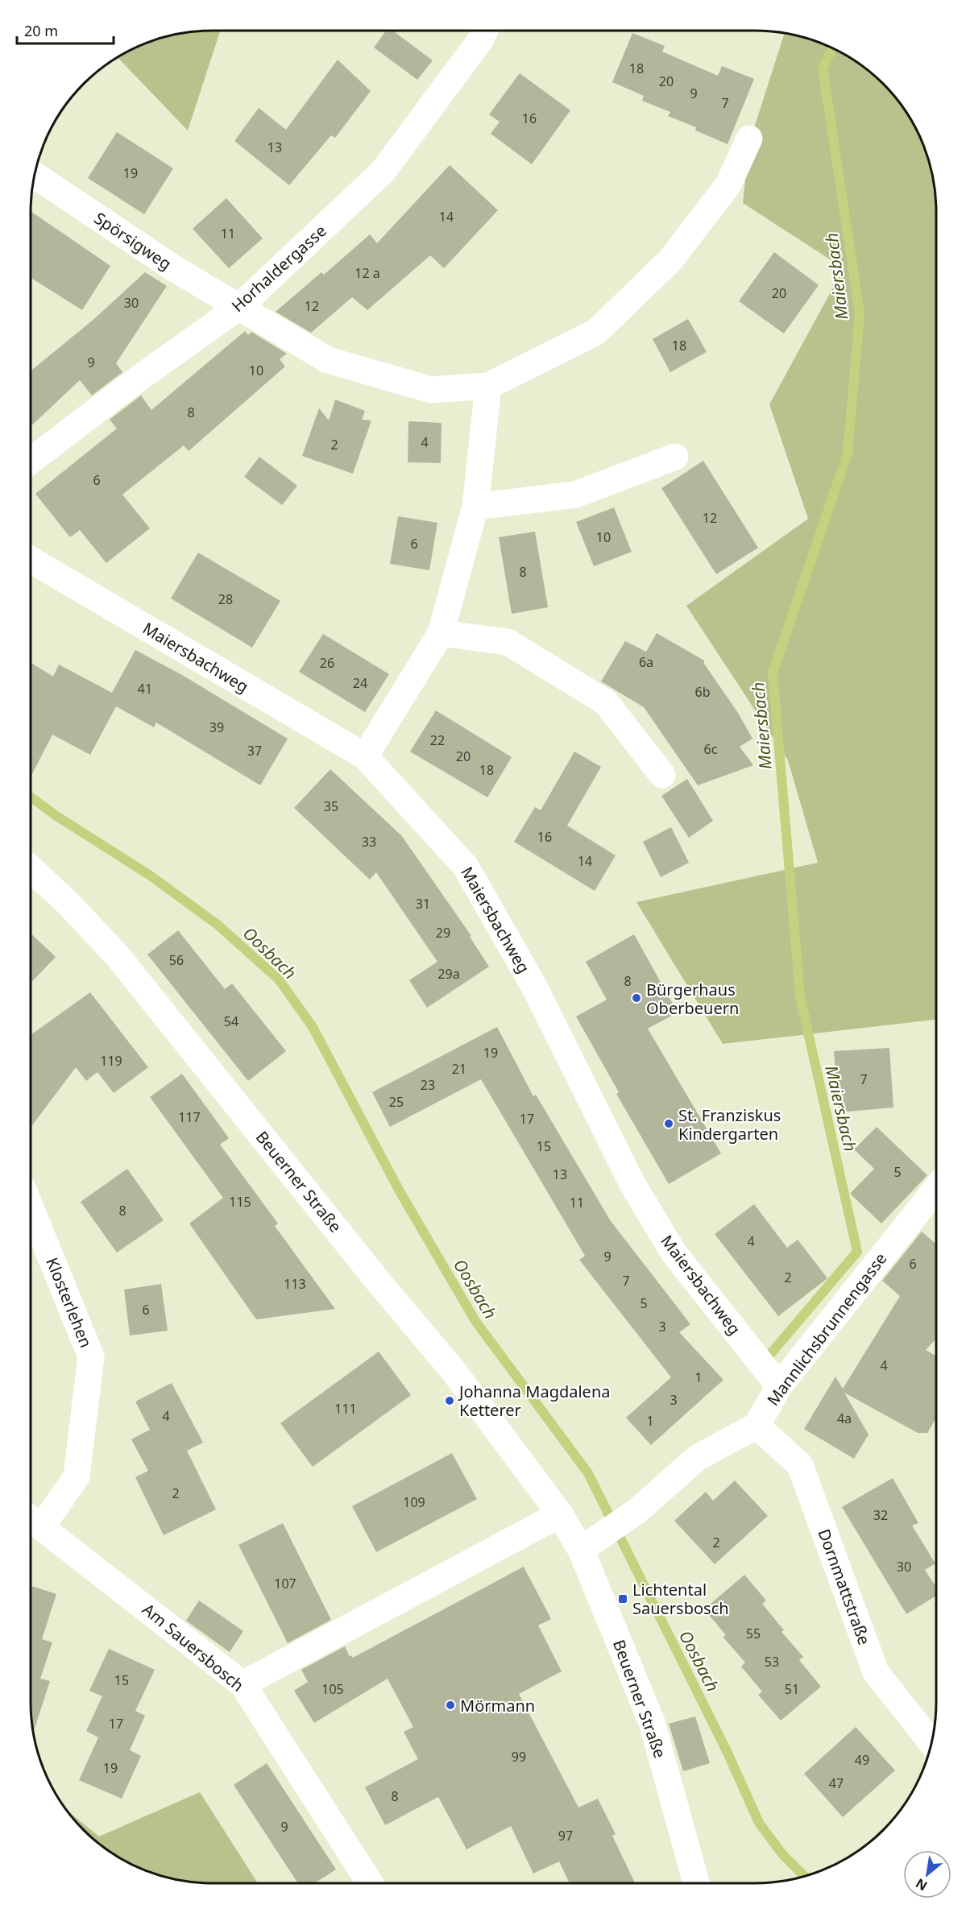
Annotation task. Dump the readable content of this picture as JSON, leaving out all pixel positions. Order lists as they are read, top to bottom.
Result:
{
  "streets": {
    "street": [
      "Spörsigweg",
      "Horhaldergasse",
      "Maiersbachweg",
      "Beuerner Straße",
      "Klosterlehen",
      "Mannlichsbrunnengasse",
      "Dornmattstraße",
      "Am Sauersbosch"
    ]
  },
  "crossings": [
    ["Spörsigweg", "Horhaldergasse"],
    ["Maiersbachweg", "Mannlichsbrunnengasse"],
    ["Klosterlehen", "Am Sauersbosch"],
    ["Mannlichsbrunnengasse", "Dornmattstraße"]
  ],
  "water": ["Maiersbach", "Oosbach"],
  "places": {
    "other": [
      "Bürgerhaus Oberbeuern",
      "St. Franziskus Kindergarten",
      "Johanna Magdalena Ketterer",
      "Mörmann"
    ],
    "transit": ["Lichtental Sauersbosch"]
  },
  "house_numbers": [
    "18",
    "20",
    "9",
    "7",
    "16",
    "13",
    "19",
    "14",
    "11",
    "12 a",
    "20",
    "30",
    "12",
    "18",
    "9",
    "10",
    "8",
    "4",
    "2",
    "6",
    "12",
    "10",
    "6",
    "8",
    "28",
    "6a",
    "26",
    "24",
    "41",
    "6b",
    "39",
    "22",
    "6c",
    "37",
    "20",
    "18",
    "35",
    "16",
    "33",
    "14",
    "31",
    "29",
    "56",
    "29a",
    "8",
    "54",
    "19",
    "119",
    "21",
    "7",
    "23",
    "25",
    "117",
    "17",
    "15",
    "5",
    "13",
    "115",
    "11",
    "8",
    "4",
    "9",
    "6",
    "2",
    "7",
    "113",
    "5",
    "6",
    "3",
    "4",
    "1",
    "3",
    "111",
    "4",
    "4a",
    "1",
    "2",
    "109",
    "32",
    "2",
    "30",
    "107",
    "55",
    "53",
    "15",
    "105",
    "51",
    "17",
    "99",
    "49",
    "19",
    "47",
    "8",
    "9",
    "97"
  ],
  "scale_bar": "20 m",
  "north": "bottom left"
}
